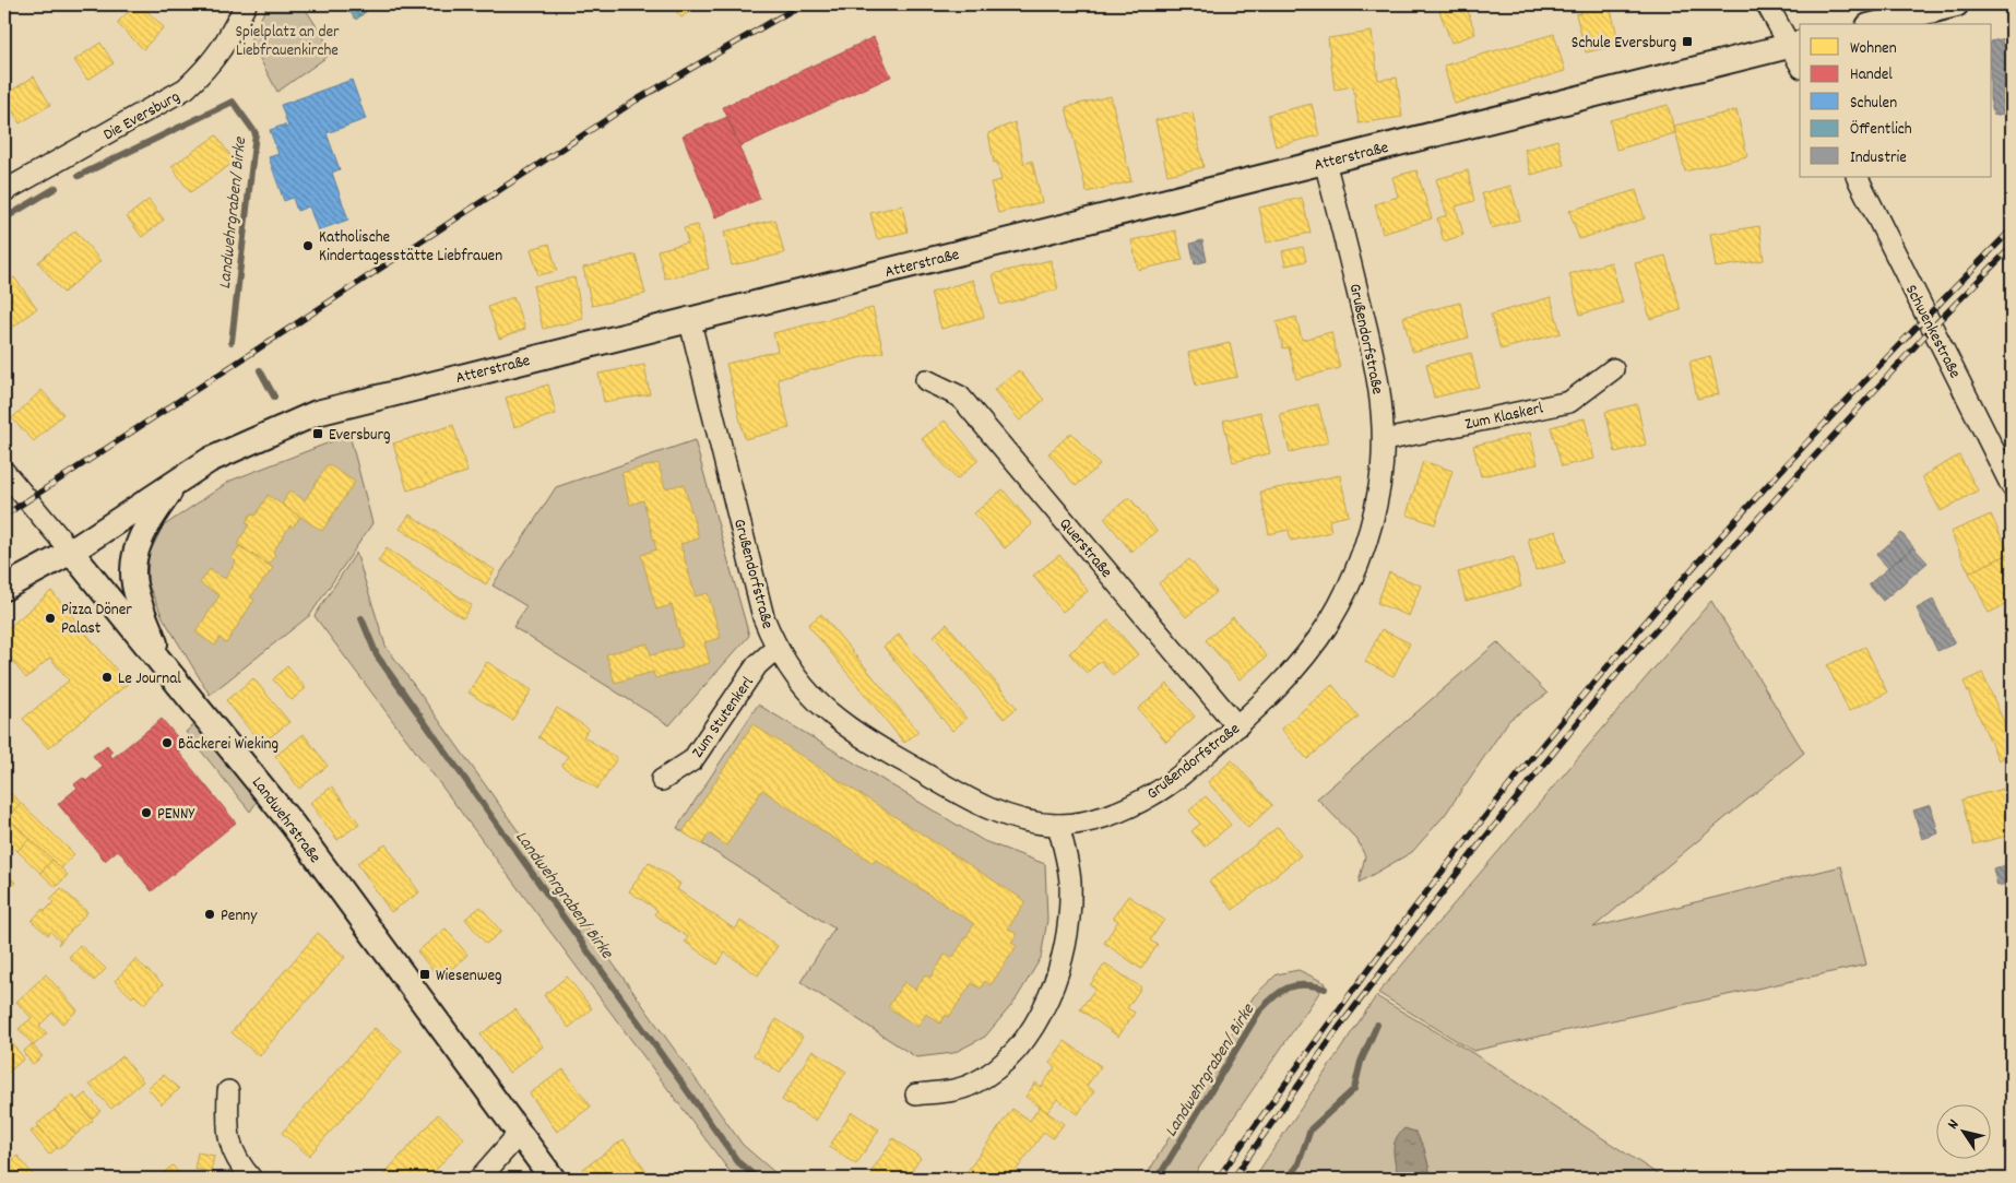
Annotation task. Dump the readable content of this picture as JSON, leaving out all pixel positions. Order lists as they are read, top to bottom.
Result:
{
  "streets": {
    "street": [
      "Die Eversburg",
      "Atterstraße",
      "Schwenkestraße",
      "Grußendorfstraße",
      "Zum Klaskerl",
      "Querstraße",
      "Zum Stutenkerl",
      "Landwehrstraße"
    ]
  },
  "crossings": [
    ["Atterstraße", "Grußendorfstraße"],
    ["Atterstraße", "Landwehrstraße"],
    ["Grußendorfstraße", "Zum Klaskerl"],
    ["Grußendorfstraße", "Querstraße"],
    ["Grußendorfstraße", "Zum Stutenkerl"]
  ],
  "water": ["Landwehrgraben/ Birke"],
  "parks": ["Spielplatz an der Liebfrauenkirche"],
  "places": {
    "transit": ["Schule Eversburg", "Eversburg", "Wiesenweg"],
    "other": [
      "Katholische Kindertagesstätte Liebfrauen",
      "Pizza Döner Palast",
      "Le Journal",
      "Bäckerei Wieking",
      "PENNY",
      "Penny"
    ]
  },
  "legend": [
    "Wohnen",
    "Handel",
    "Schulen",
    "Öffentlich",
    "Industrie"
  ],
  "north": "top left"
}
